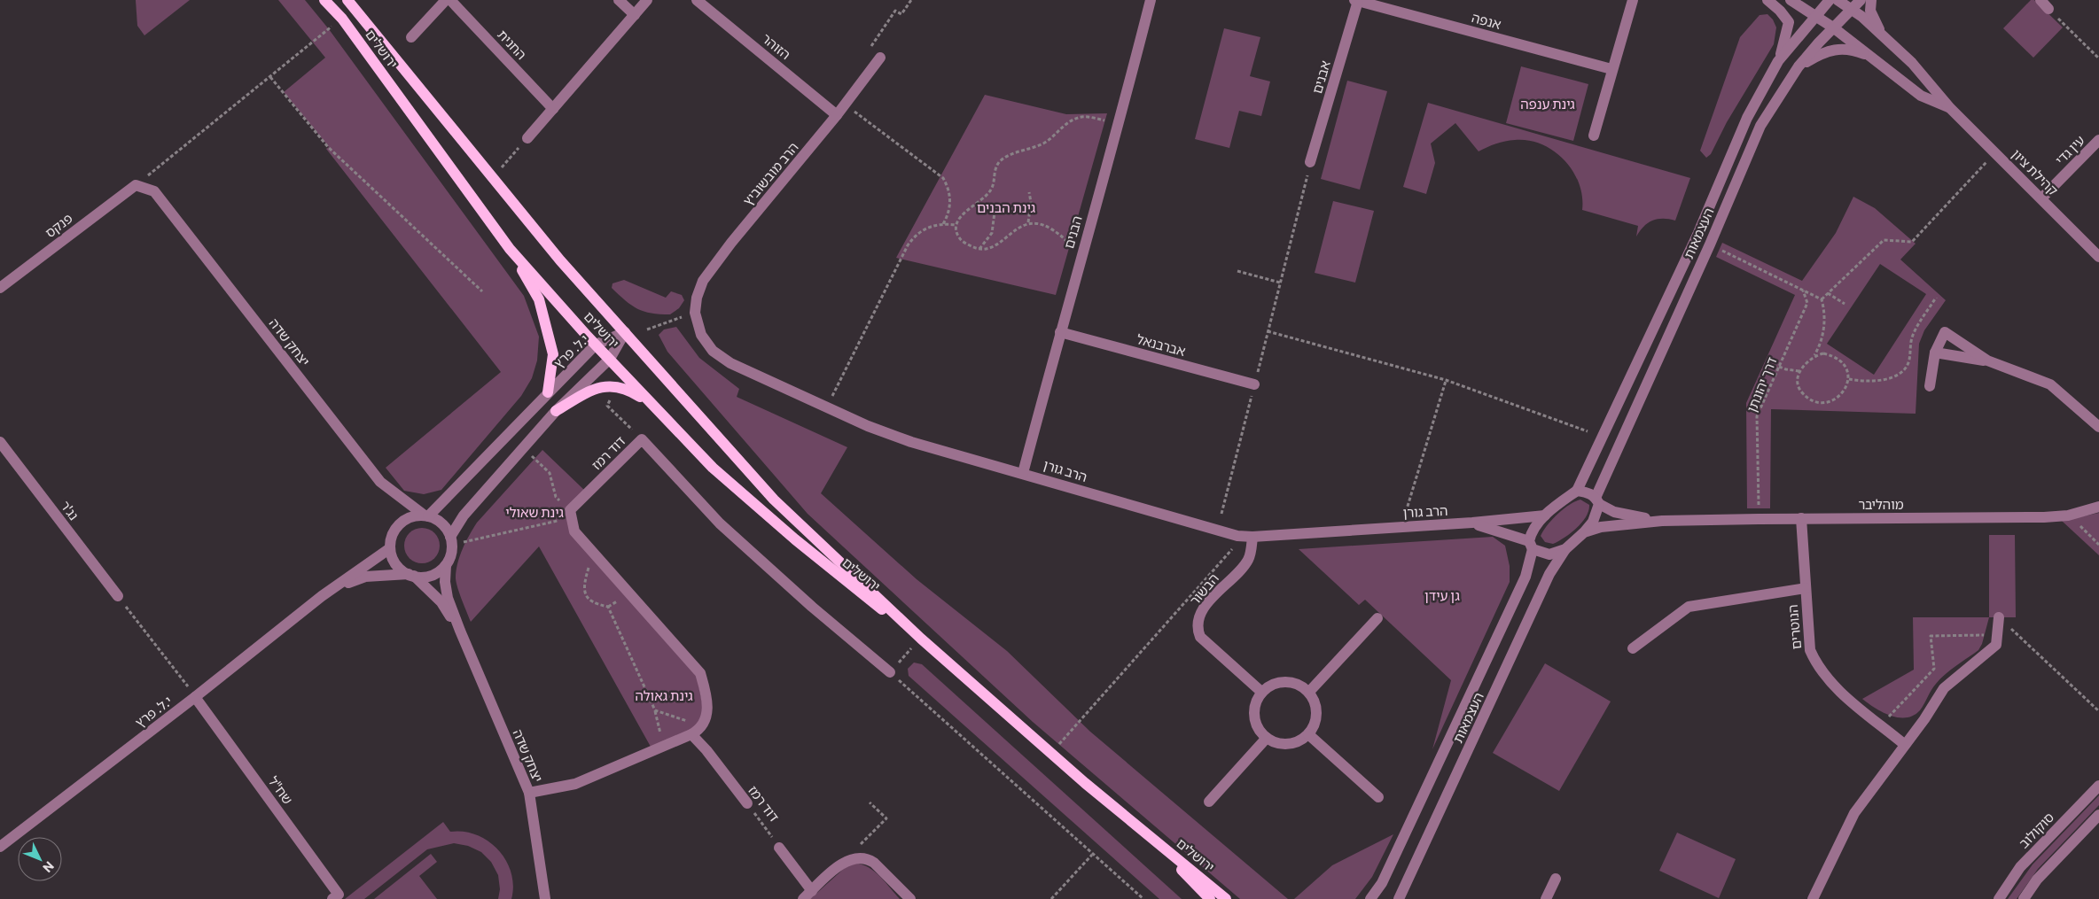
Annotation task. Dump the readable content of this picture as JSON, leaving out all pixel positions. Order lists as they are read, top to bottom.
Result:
{
  "streets": {
    "main road": ["ירושלים"],
    "street": [
      "אנפה",
      "החנית",
      "הזוהר",
      "אבנים",
      "עין גדי",
      "קהילת ציון",
      "הרב מובשוביץ",
      "פנקס",
      "הבנים",
      "העצמאות",
      "יצחק שדה",
      "אברבנאל",
      "י.ל. פרץ",
      "דוד רמז",
      "הרב גורן",
      "מוהליבר",
      "נג'ר",
      "הבשור",
      "הנוטרים",
      "שח\"ל",
      "סוקולוב"
    ],
    "path": ["דרך יהונתן"]
  },
  "crossings": [
    ["אנפה", "אבנים"],
    ["הזוהר", "הרב מובשוביץ"],
    ["ירושלים", "י.ל. פרץ"],
    ["עין גדי", "קהילת ציון"],
    ["קהילת ציון", "העצמאות"],
    ["הרב מובשוביץ", "הרב גורן"],
    ["פנקס", "יצחק שדה"],
    ["הבנים", "אברבנאל"],
    ["הבנים", "הרב גורן"],
    ["העצמאות", "הרב גורן"],
    ["העצמאות", "מוהליבר"],
    ["יצחק שדה", "י.ל. פרץ"],
    ["י.ל. פרץ", "שח\"ל"],
    ["דרך יהונתן", "מוהליבר"],
    ["הרב גורן", "הבשור"],
    ["מוהליבר", "הנוטרים"]
  ],
  "parks": [
    "גינת ענפה",
    "גינת הבנים",
    "גינת שאולי",
    "גן עידן",
    "גינת גאולה"
  ],
  "north": "bottom right"
}
